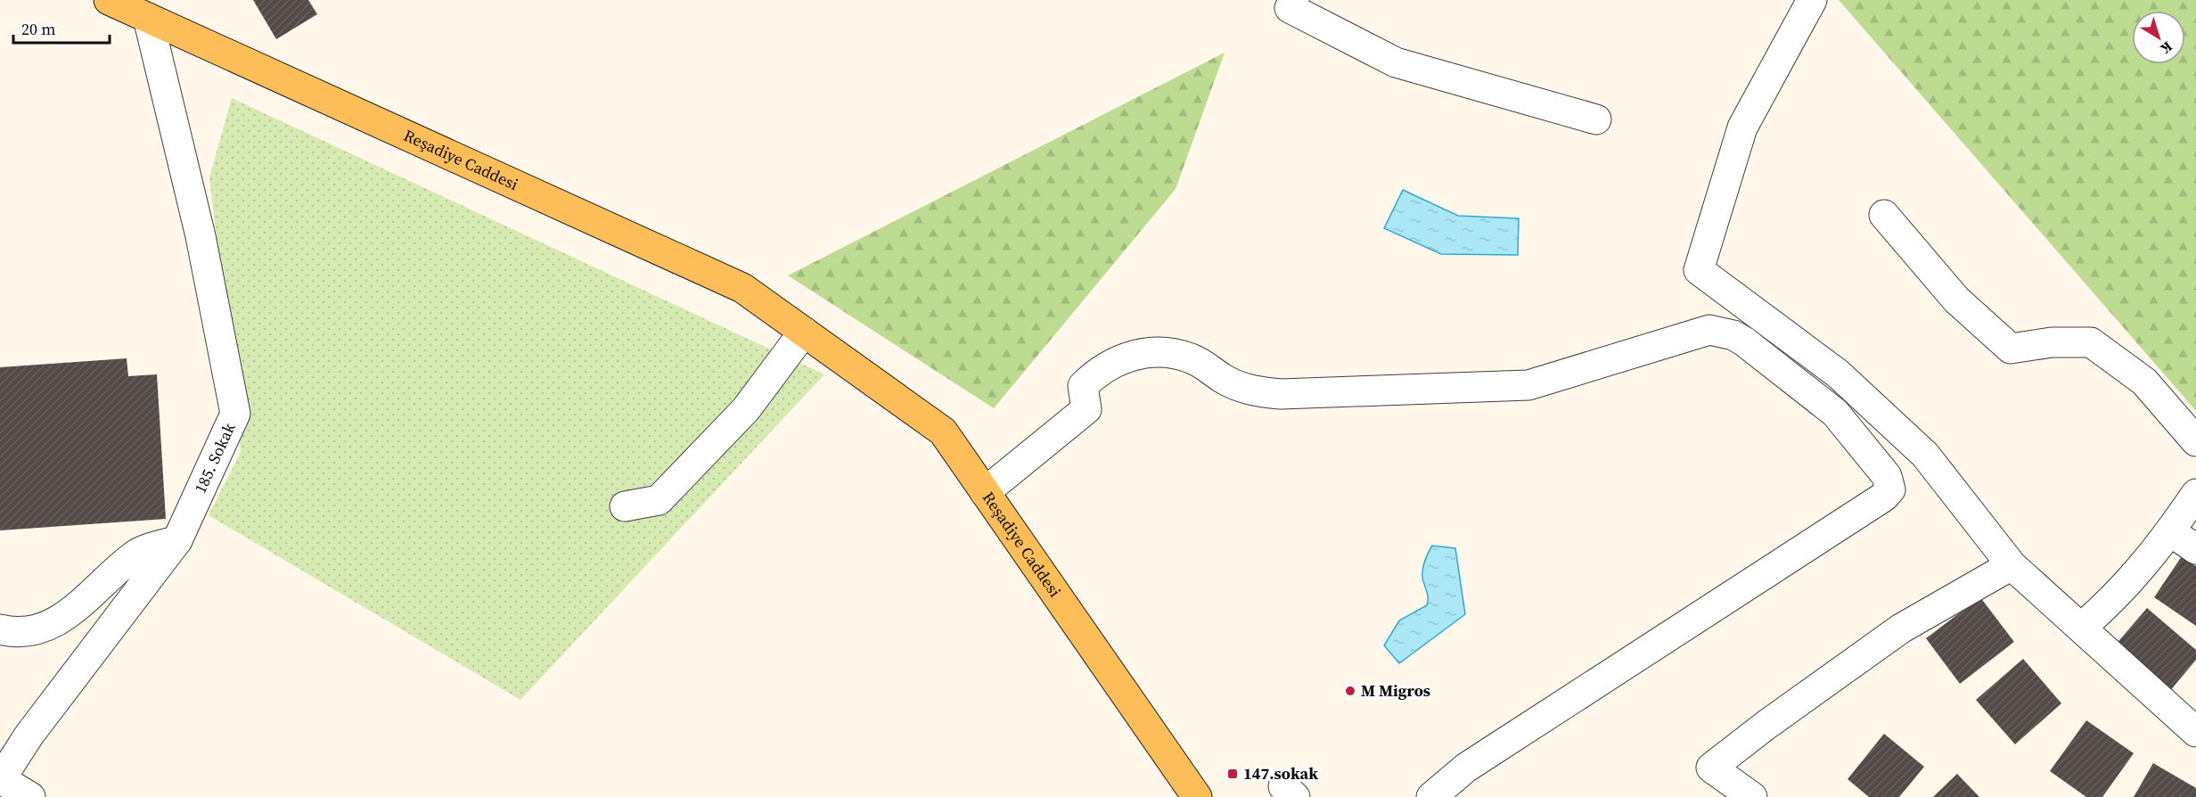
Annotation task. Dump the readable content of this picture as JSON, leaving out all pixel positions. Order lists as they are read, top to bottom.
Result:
{
  "streets": {
    "main road": ["Reşadiye Caddesi"],
    "street": ["185. Sokak"]
  },
  "crossings": [
    ["Reşadiye Caddesi", "185. Sokak"]
  ],
  "places": {
    "other": ["M Migros"],
    "transit": ["147.sokak"]
  },
  "scale_bar": "20 m",
  "north": "bottom right"
}
